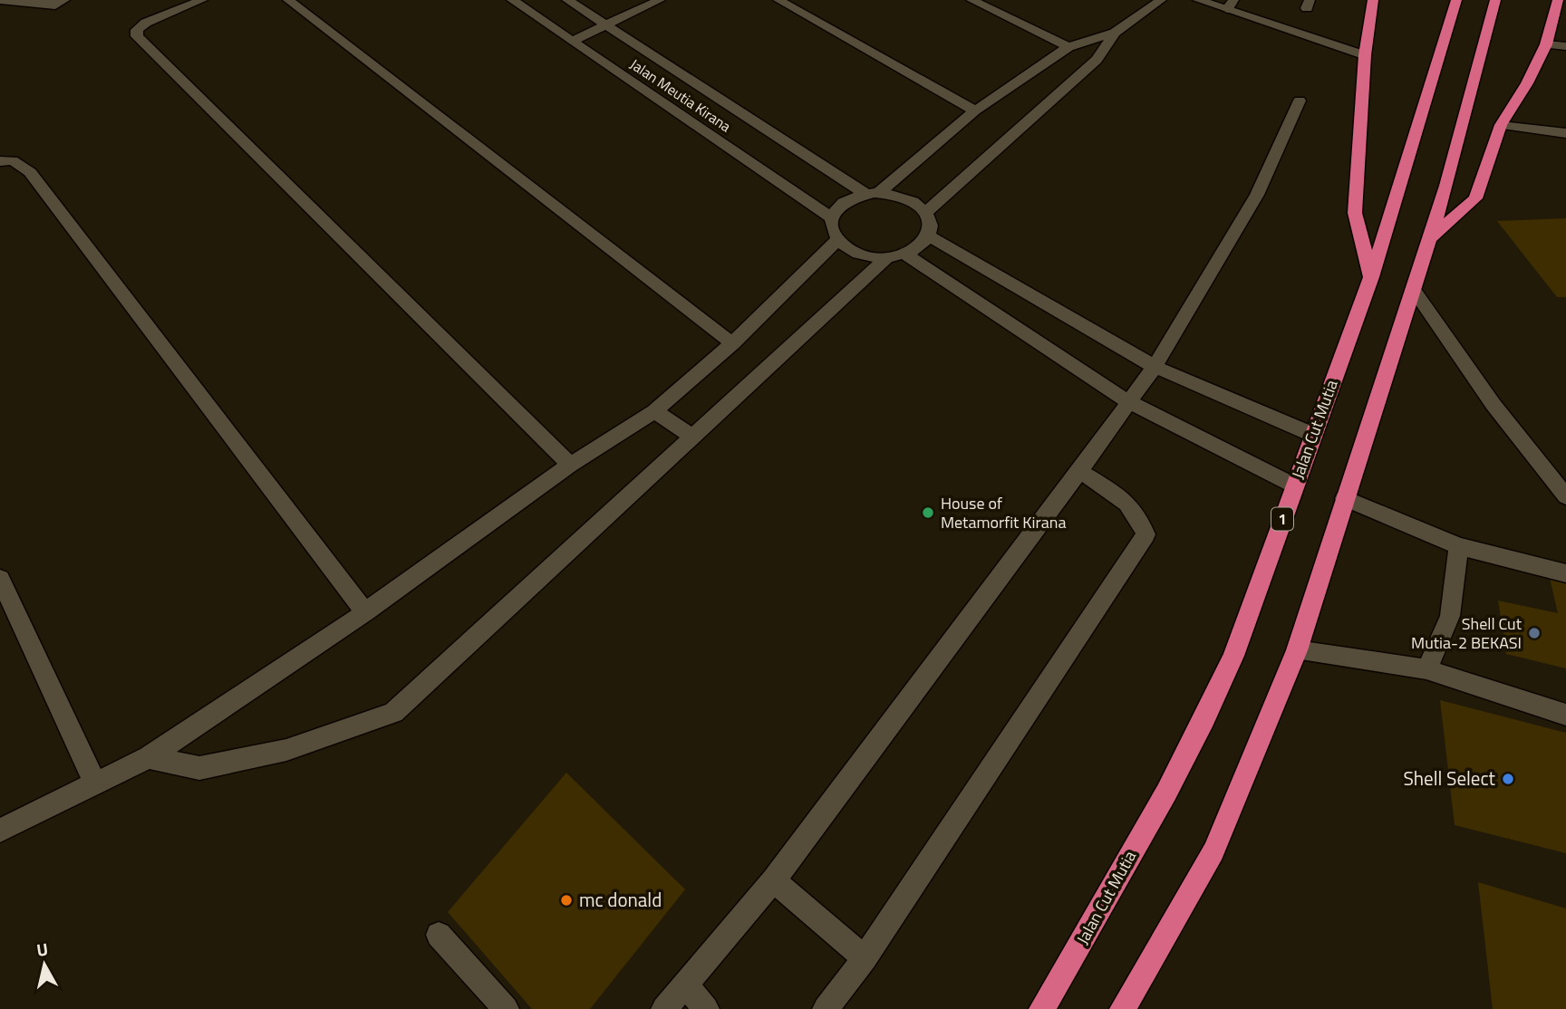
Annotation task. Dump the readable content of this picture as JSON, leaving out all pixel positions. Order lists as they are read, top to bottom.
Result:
{
  "streets": {
    "highway": ["Jalan Cut Mutia", "1"],
    "street": ["Jalan Meutia Kirana"]
  },
  "places": [
    "House of Metamorfit Kirana",
    "Shell Cut Mutia-2 BEKASI",
    "Shell Select",
    "mc donald"
  ],
  "north": "top"
}
